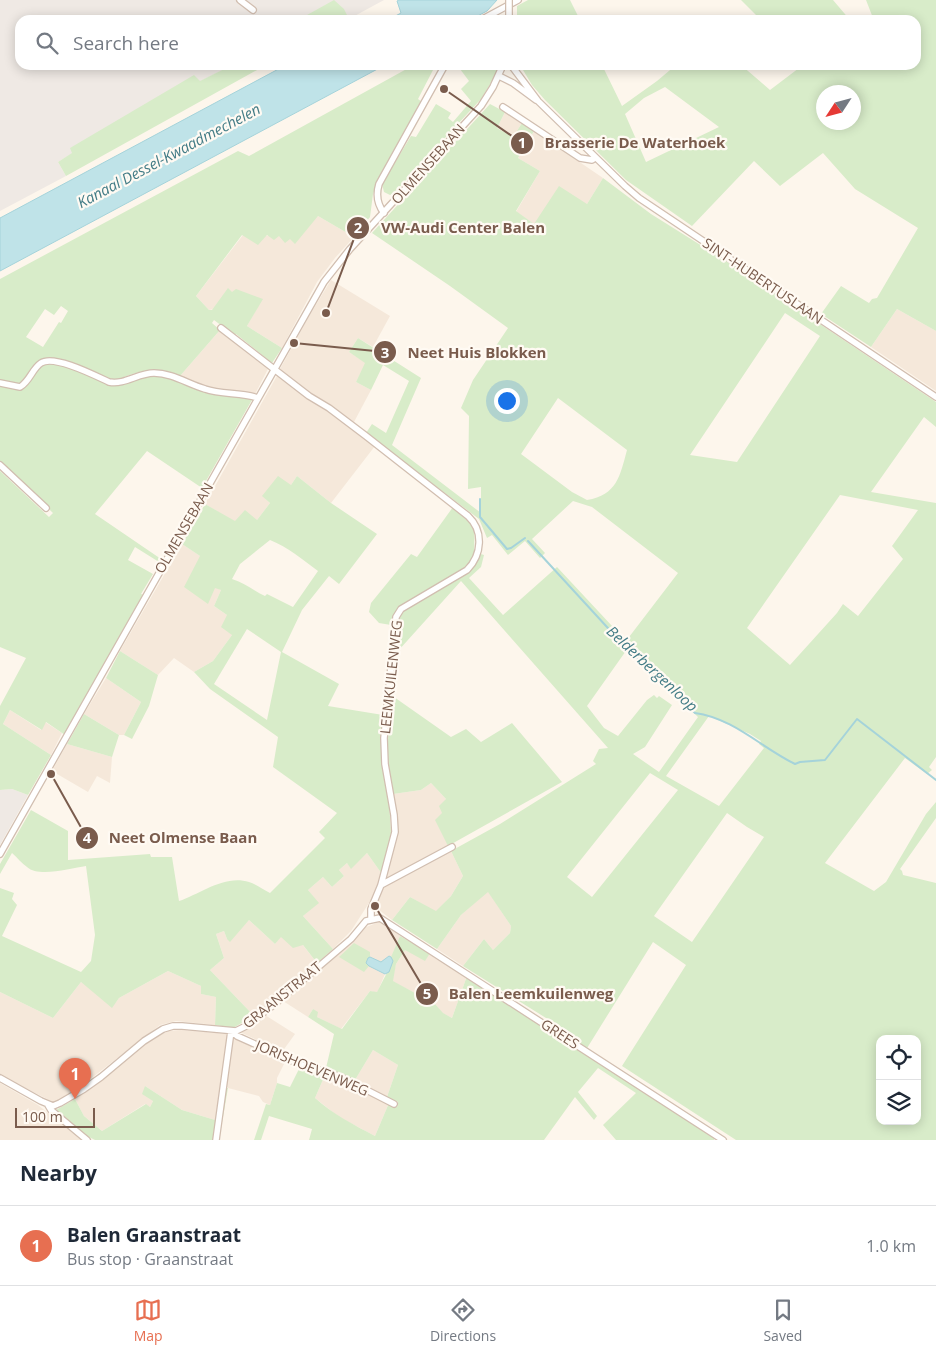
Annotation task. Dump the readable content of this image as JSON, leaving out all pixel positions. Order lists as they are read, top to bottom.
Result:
{
  "streets": {
    "street": [
      "OLMENSEBAAN",
      "SINT-HUBERTUSLAAN",
      "LEEMKUILENWEG",
      "GRAANSTRAAT",
      "GREES",
      "JORISHOEVENWEG"
    ]
  },
  "crossings": [
    ["OLMENSEBAAN", "SINT-HUBERTUSLAAN"],
    ["OLMENSEBAAN", "LEEMKUILENWEG"],
    ["LEEMKUILENWEG", "GRAANSTRAAT"],
    ["LEEMKUILENWEG", "GREES"],
    ["GRAANSTRAAT", "GREES"],
    ["GRAANSTRAAT", "JORISHOEVENWEG"]
  ],
  "water": ["Kanaal Dessel-Kwaadmechelen", "Belderbergenloop"],
  "places": [
    "Brasserie De Waterhoek",
    "VW-Audi Center Balen",
    "Neet Huis Blokken",
    "Neet Olmense Baan",
    "Balen Leemkuilenweg"
  ],
  "scale_bar": "100 m",
  "north": "bottom left",
  "page": {
    "search": "Search here",
    "pins": "1",
    "scale": "100 m",
    "heading": "Nearby",
    "list": [
      {
        "mark": "1",
        "name": "Balen Graanstraat",
        "note": "Bus stop · Graanstraat",
        "value": "1.0 km"
      }
    ],
    "nav": ["Map", "Directions", "Saved"]
  }
}
